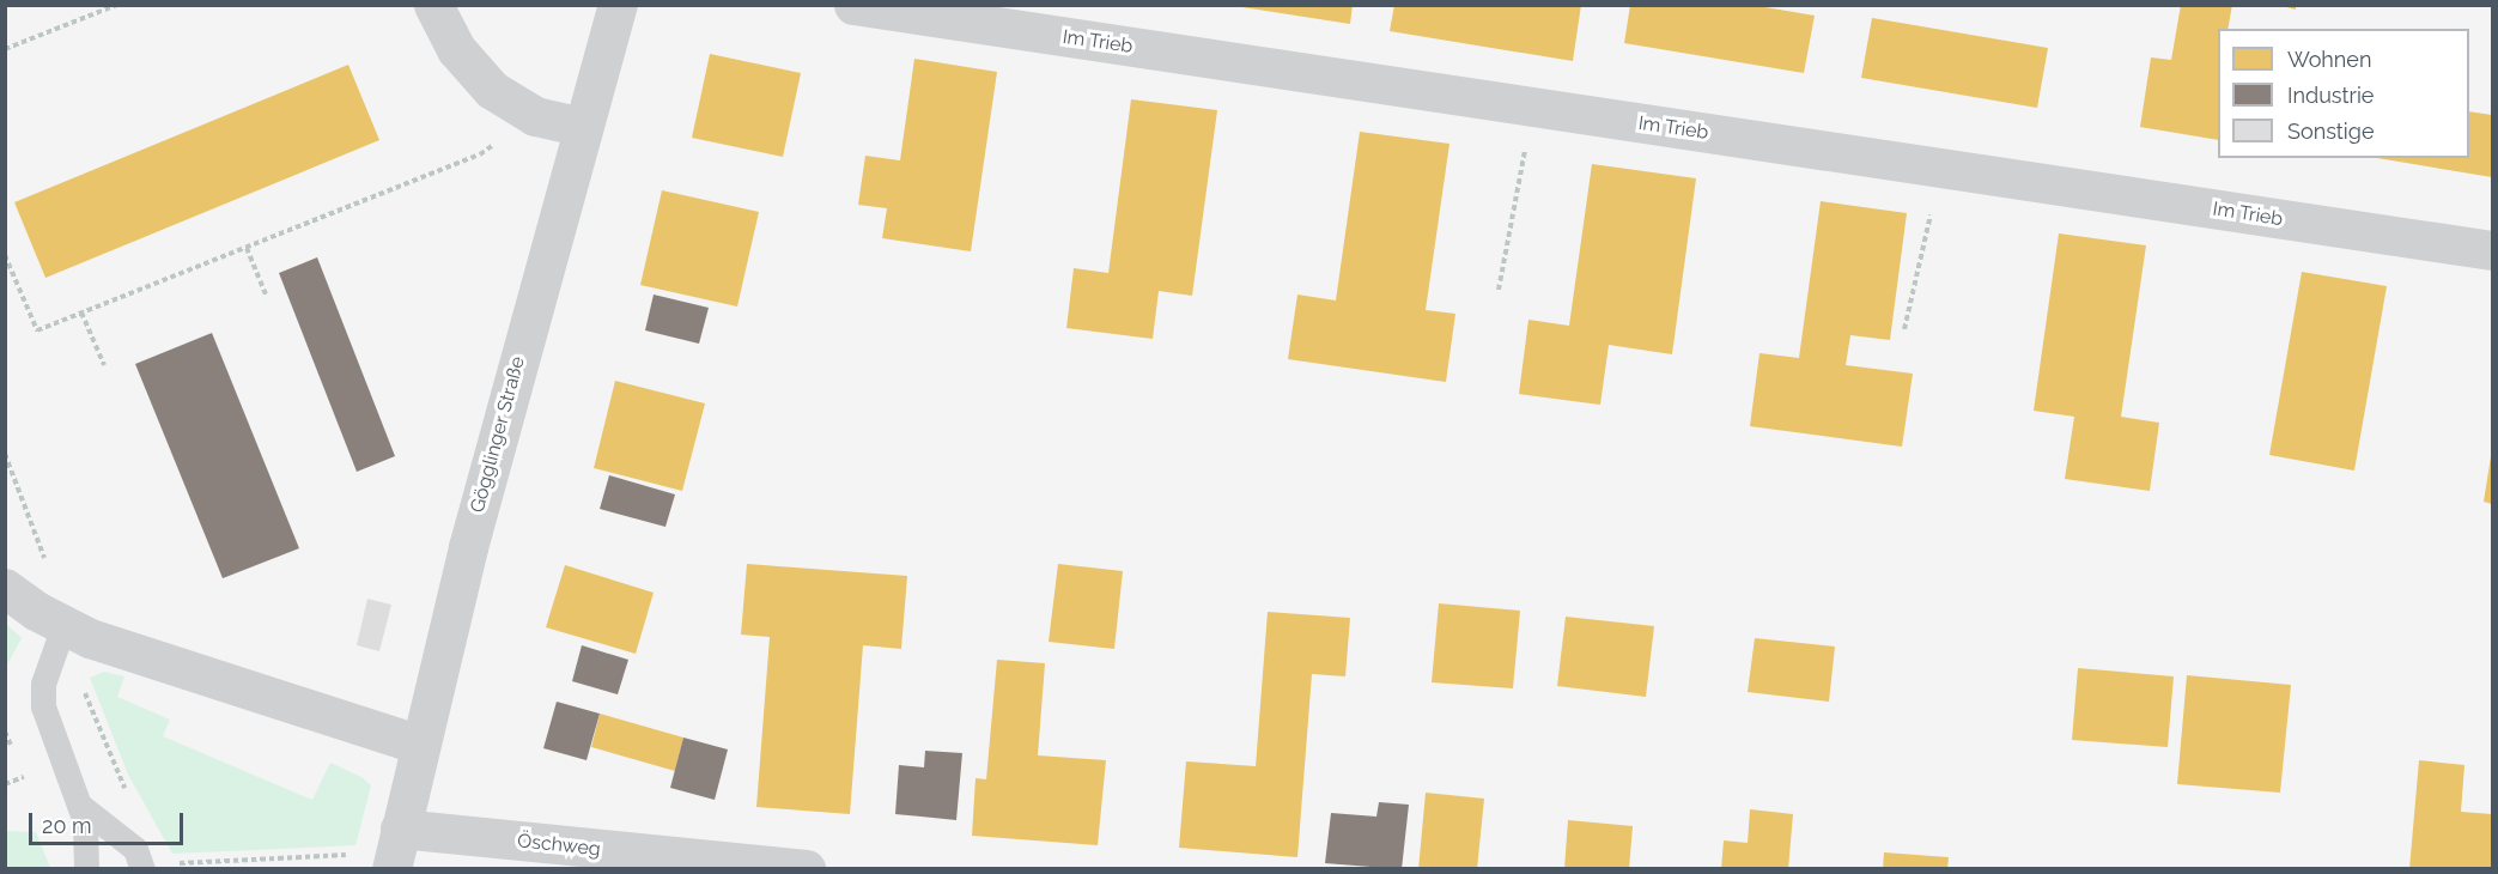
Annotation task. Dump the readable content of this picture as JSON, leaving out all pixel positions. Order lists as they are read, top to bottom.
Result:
{
  "streets": {
    "street": ["Im Trieb", "Gögglinger Straße", "Öschweg"]
  },
  "crossings": [
    ["Gögglinger Straße", "Öschweg"]
  ],
  "legend": ["Wohnen", "Industrie", "Sonstige"],
  "scale_bar": "20 m"
}
